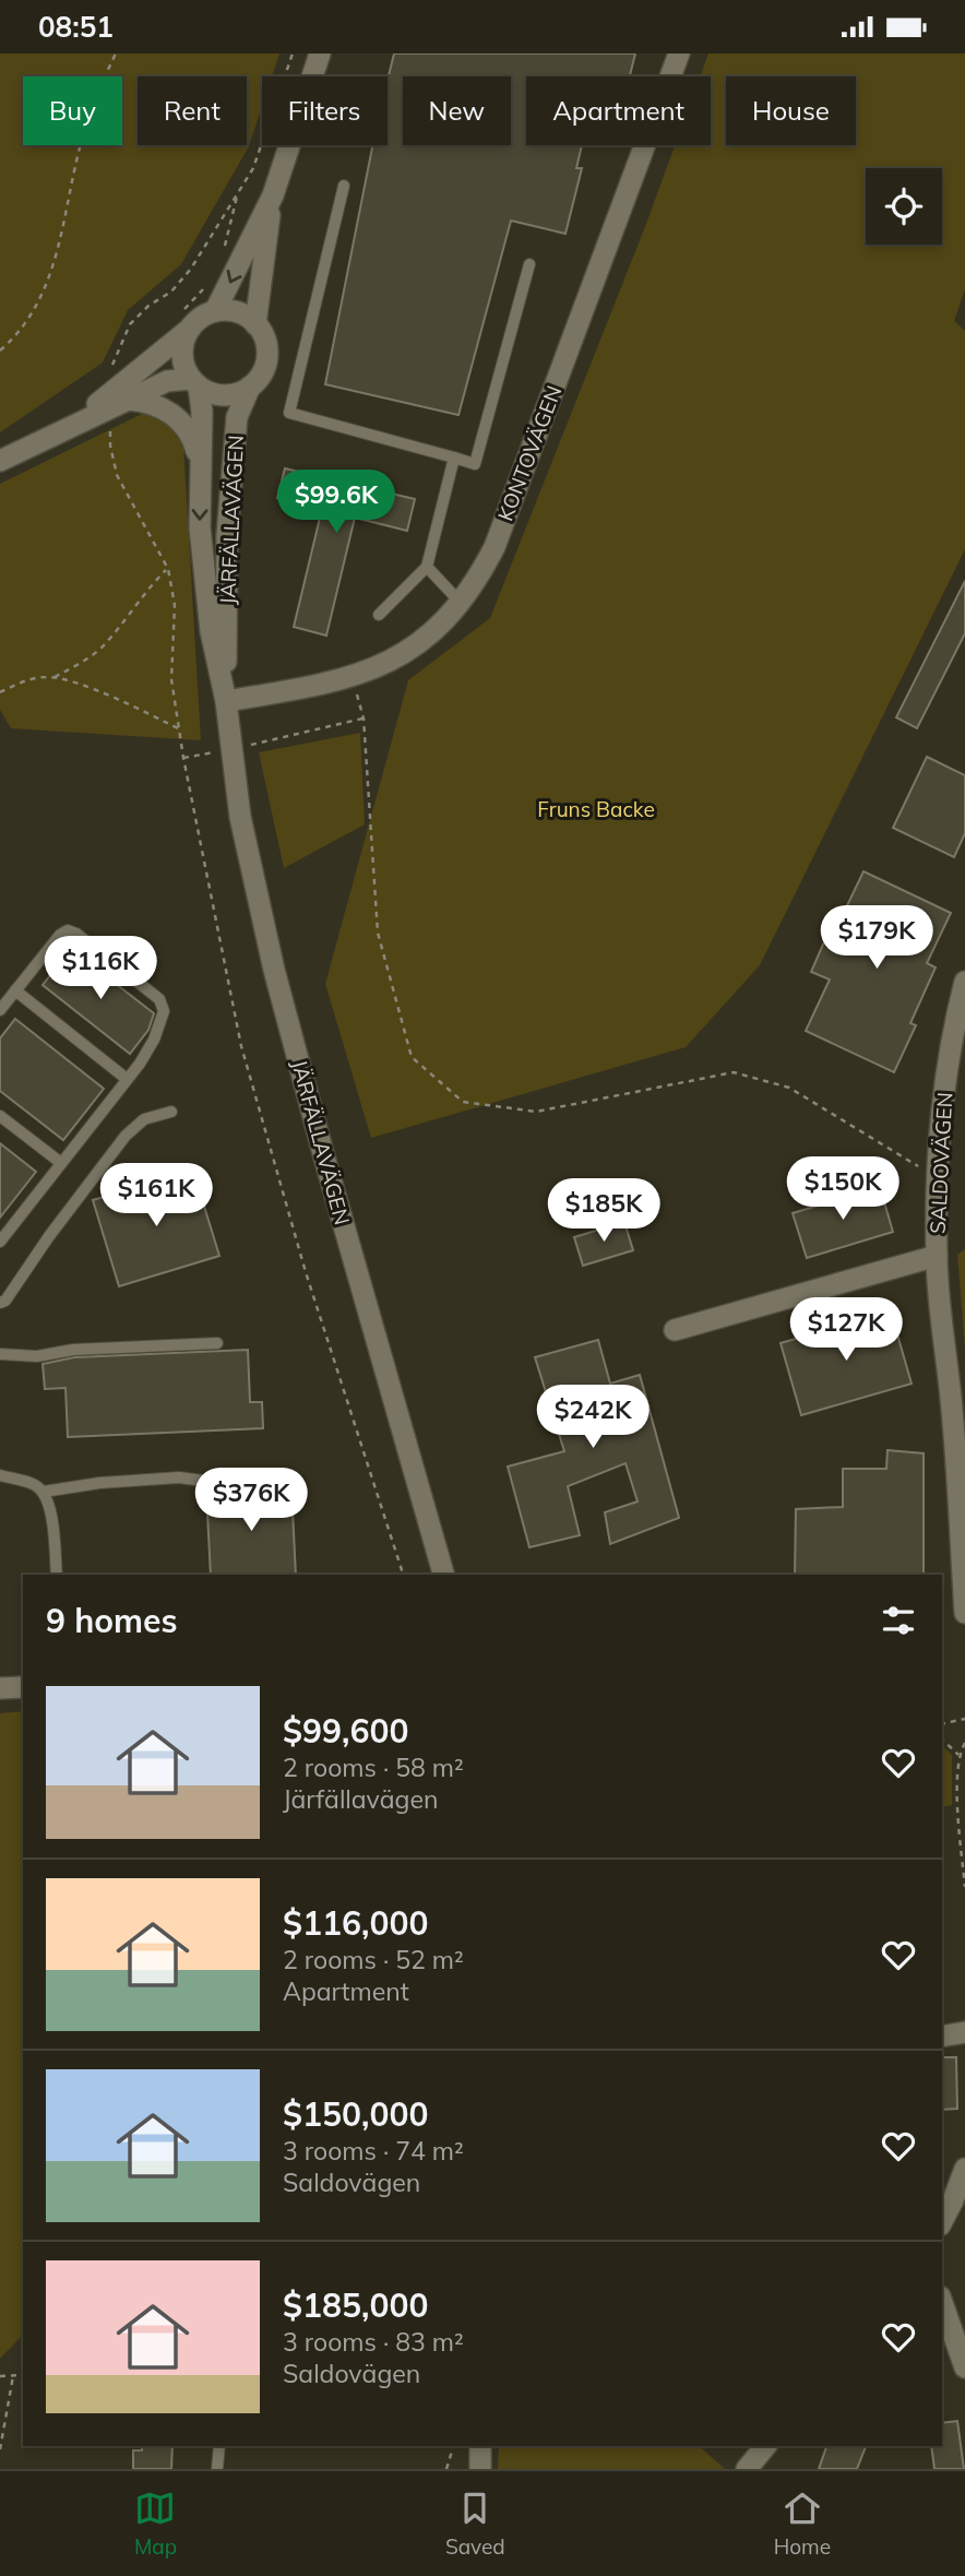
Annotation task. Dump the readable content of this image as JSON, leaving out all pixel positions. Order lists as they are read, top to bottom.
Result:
{
  "streets": {
    "street": ["KONTOVÄGEN", "JÄRFÄLLAVÄGEN", "SALDOVÄGEN"]
  },
  "crossings": [
    ["KONTOVÄGEN", "JÄRFÄLLAVÄGEN"]
  ],
  "parks": ["Fruns Backe"],
  "page": {
    "status": "08:51",
    "chip": [
      "Buy",
      "Rent",
      "Filters",
      "New",
      "Apartment",
      "House"
    ],
    "price": [
      "$99.6K",
      "$179K",
      "$116K",
      "$150K",
      "$161K",
      "$185K",
      "$127K",
      "$242K",
      "$376K"
    ],
    "heading": "9 homes",
    "list": [
      {
        "name": "$99,600",
        "note": "2 rooms · 58 m² · Järfällavägen"
      },
      {
        "name": "$116,000",
        "note": "2 rooms · 52 m² · Apartment"
      },
      {
        "name": "$150,000",
        "note": "3 rooms · 74 m² · Saldovägen"
      },
      {
        "name": "$185,000",
        "note": "3 rooms · 83 m² · Saldovägen"
      }
    ],
    "tabs": ["Map", "Saved", "Home"]
  }
}
